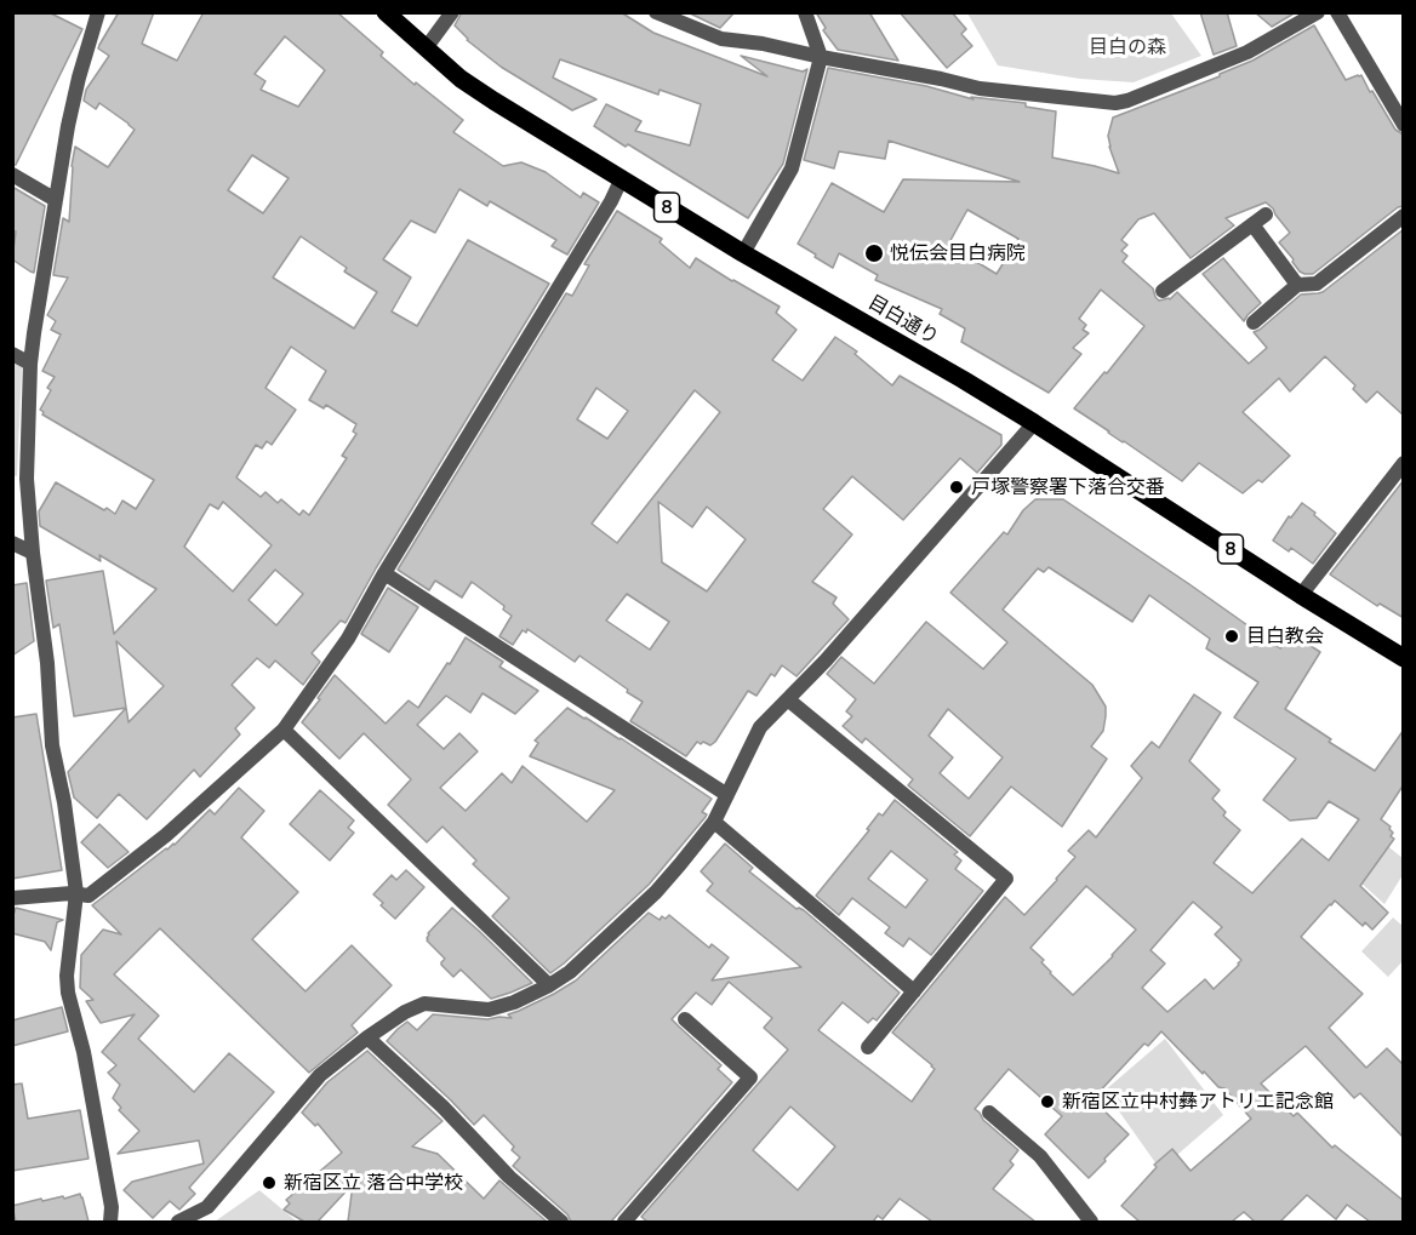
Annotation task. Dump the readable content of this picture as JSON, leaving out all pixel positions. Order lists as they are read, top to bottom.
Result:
{
  "streets": {
    "main road": ["8", "目白通り"]
  },
  "parks": ["目白の森"],
  "places": [
    "悦伝会目白病院",
    "戸塚警察署下落合交番",
    "目白教会",
    "新宿区立中村彝アトリエ記念館",
    "新宿区立 落合中学校"
  ]
}
